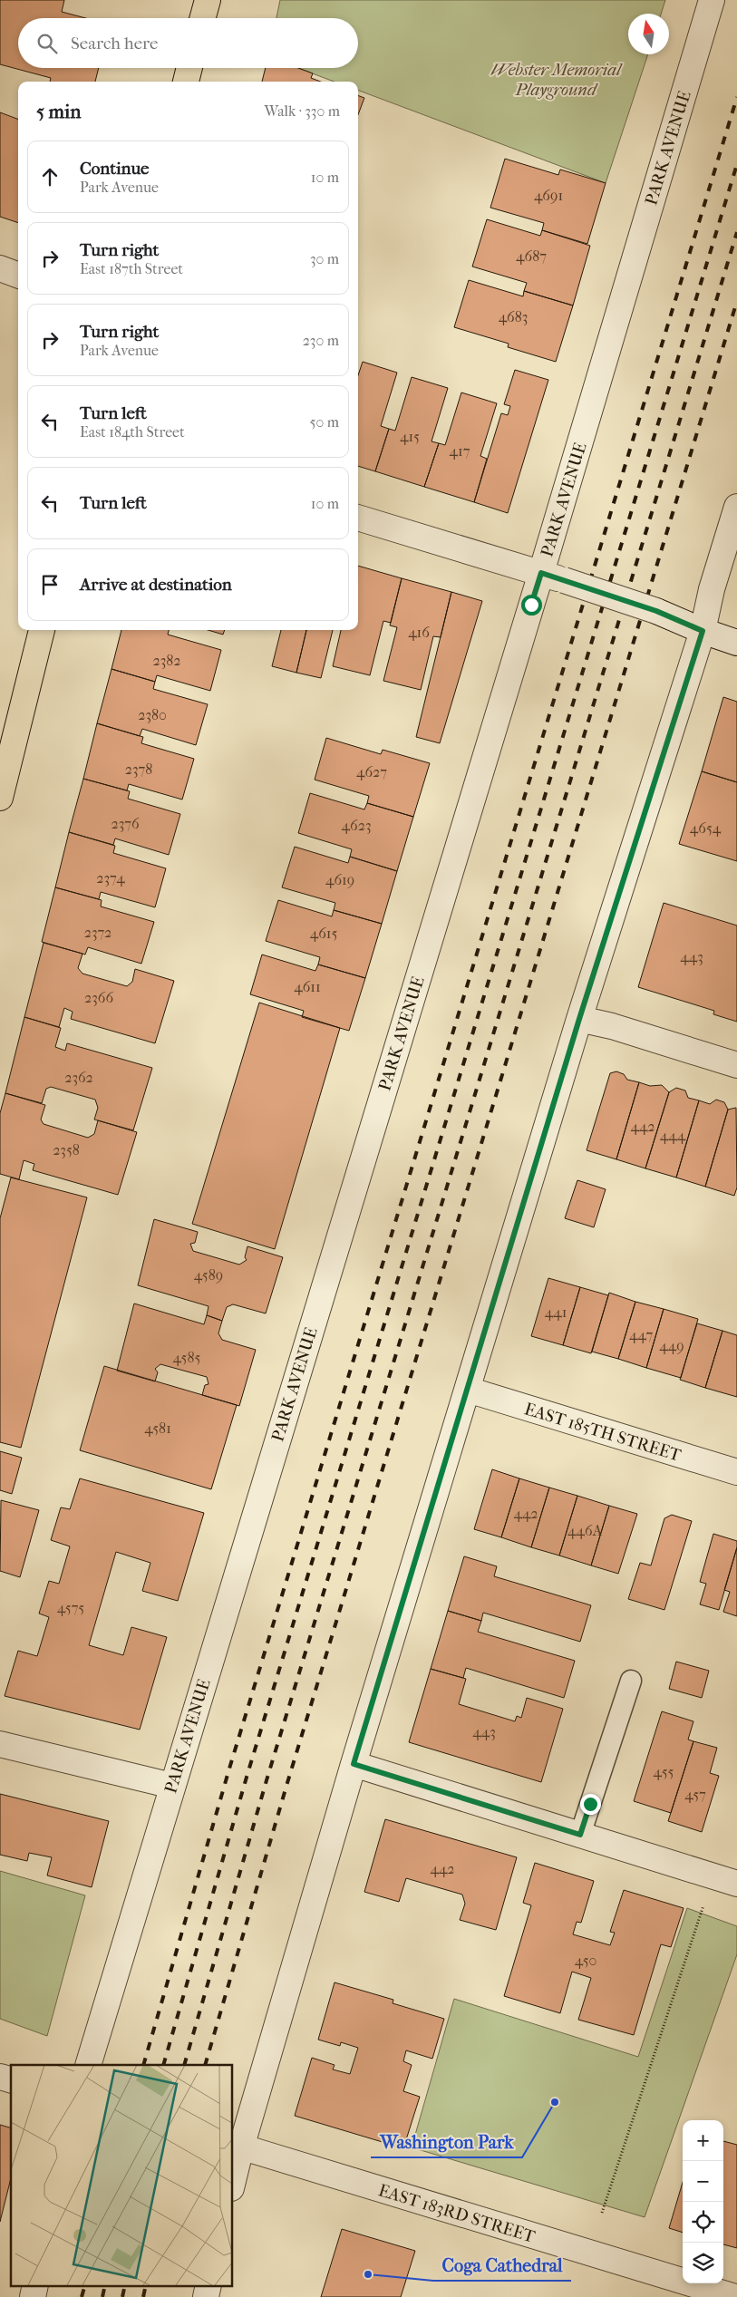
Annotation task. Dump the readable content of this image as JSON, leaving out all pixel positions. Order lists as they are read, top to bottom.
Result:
{
  "streets": {
    "street": ["PARK AVENUE", "EAST 185TH STREET", "EAST 183RD STREET"]
  },
  "parks": ["Webster Memorial Playground"],
  "places": ["Washington Park", "Coga Cathedral"],
  "house_numbers": [
    "4691",
    "4687",
    "4683",
    "415",
    "417",
    "416",
    "2382",
    "2380",
    "2378",
    "4627",
    "2376",
    "4623",
    "4654",
    "2374",
    "4619",
    "2372",
    "4615",
    "443",
    "4611",
    "2366",
    "2362",
    "442",
    "444",
    "2358",
    "4589",
    "441",
    "447",
    "449",
    "4585",
    "4581",
    "442",
    "446A",
    "4575",
    "443",
    "455",
    "457",
    "442",
    "450"
  ],
  "north": "top",
  "page": {
    "search": "Search here",
    "heading": ["5 min", "Walk · 330 m"],
    "list": [
      ["Continue", "Park Avenue", "10 m"],
      ["Turn right", "East 187th Street", "30 m"],
      ["Turn right", "Park Avenue", "230 m"],
      ["Turn left", "East 184th Street", "50 m"],
      ["Turn left", "10 m"],
      "Arrive at destination"
    ],
    "map_buttons": ["+", "−"]
  }
}
